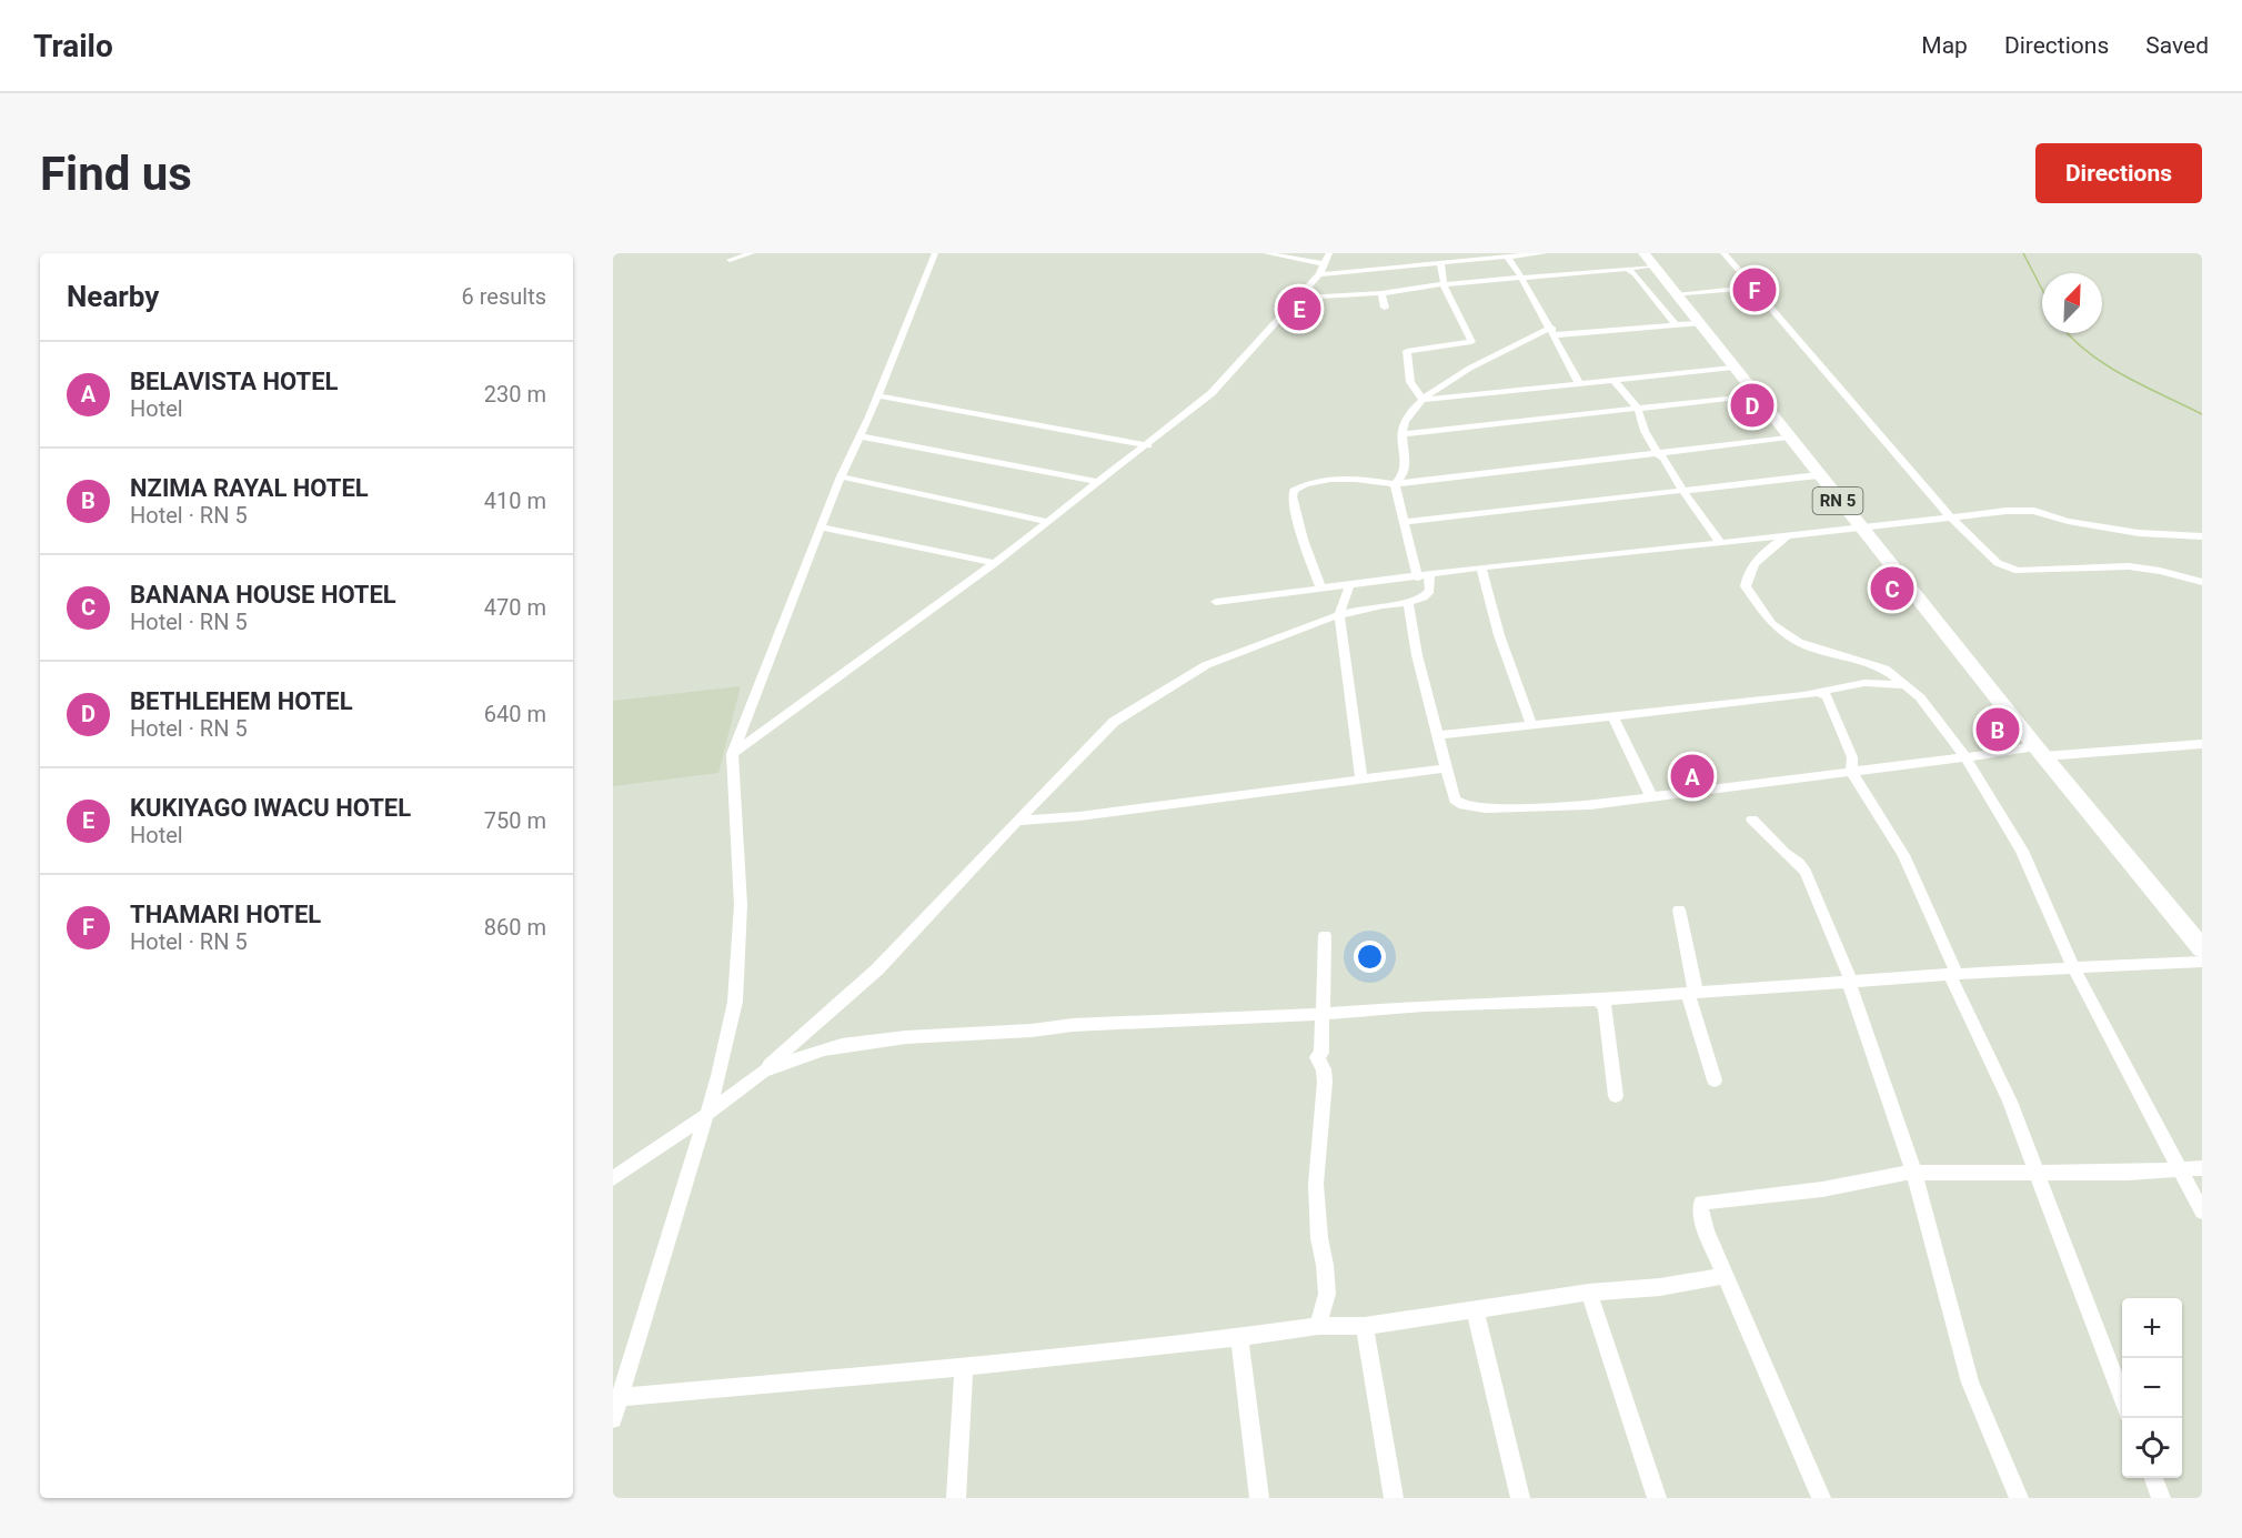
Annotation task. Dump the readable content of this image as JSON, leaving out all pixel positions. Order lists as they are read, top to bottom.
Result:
{
  "streets": {
    "main road": ["RN 5"]
  },
  "north": "top right",
  "page": {
    "header": "Trailo",
    "nav": ["Map", "Directions", "Saved"],
    "buttons": "Directions",
    "title": "Find us",
    "heading": ["Nearby", "6 results"],
    "pins": [
      "F",
      "E",
      "D",
      "C",
      "B",
      "A"
    ],
    "list": [
      {
        "mark": "A",
        "name": "BELAVISTA HOTEL",
        "note": "Hotel",
        "value": "230 m"
      },
      {
        "mark": "B",
        "name": "NZIMA RAYAL HOTEL",
        "note": "Hotel · RN 5",
        "value": "410 m"
      },
      {
        "mark": "C",
        "name": "BANANA HOUSE HOTEL",
        "note": "Hotel · RN 5",
        "value": "470 m"
      },
      {
        "mark": "D",
        "name": "BETHLEHEM HOTEL",
        "note": "Hotel · RN 5",
        "value": "640 m"
      },
      {
        "mark": "E",
        "name": "KUKIYAGO IWACU HOTEL",
        "note": "Hotel",
        "value": "750 m"
      },
      {
        "mark": "F",
        "name": "THAMARI HOTEL",
        "note": "Hotel · RN 5",
        "value": "860 m"
      }
    ],
    "map_buttons": ["+", "−"]
  }
}
